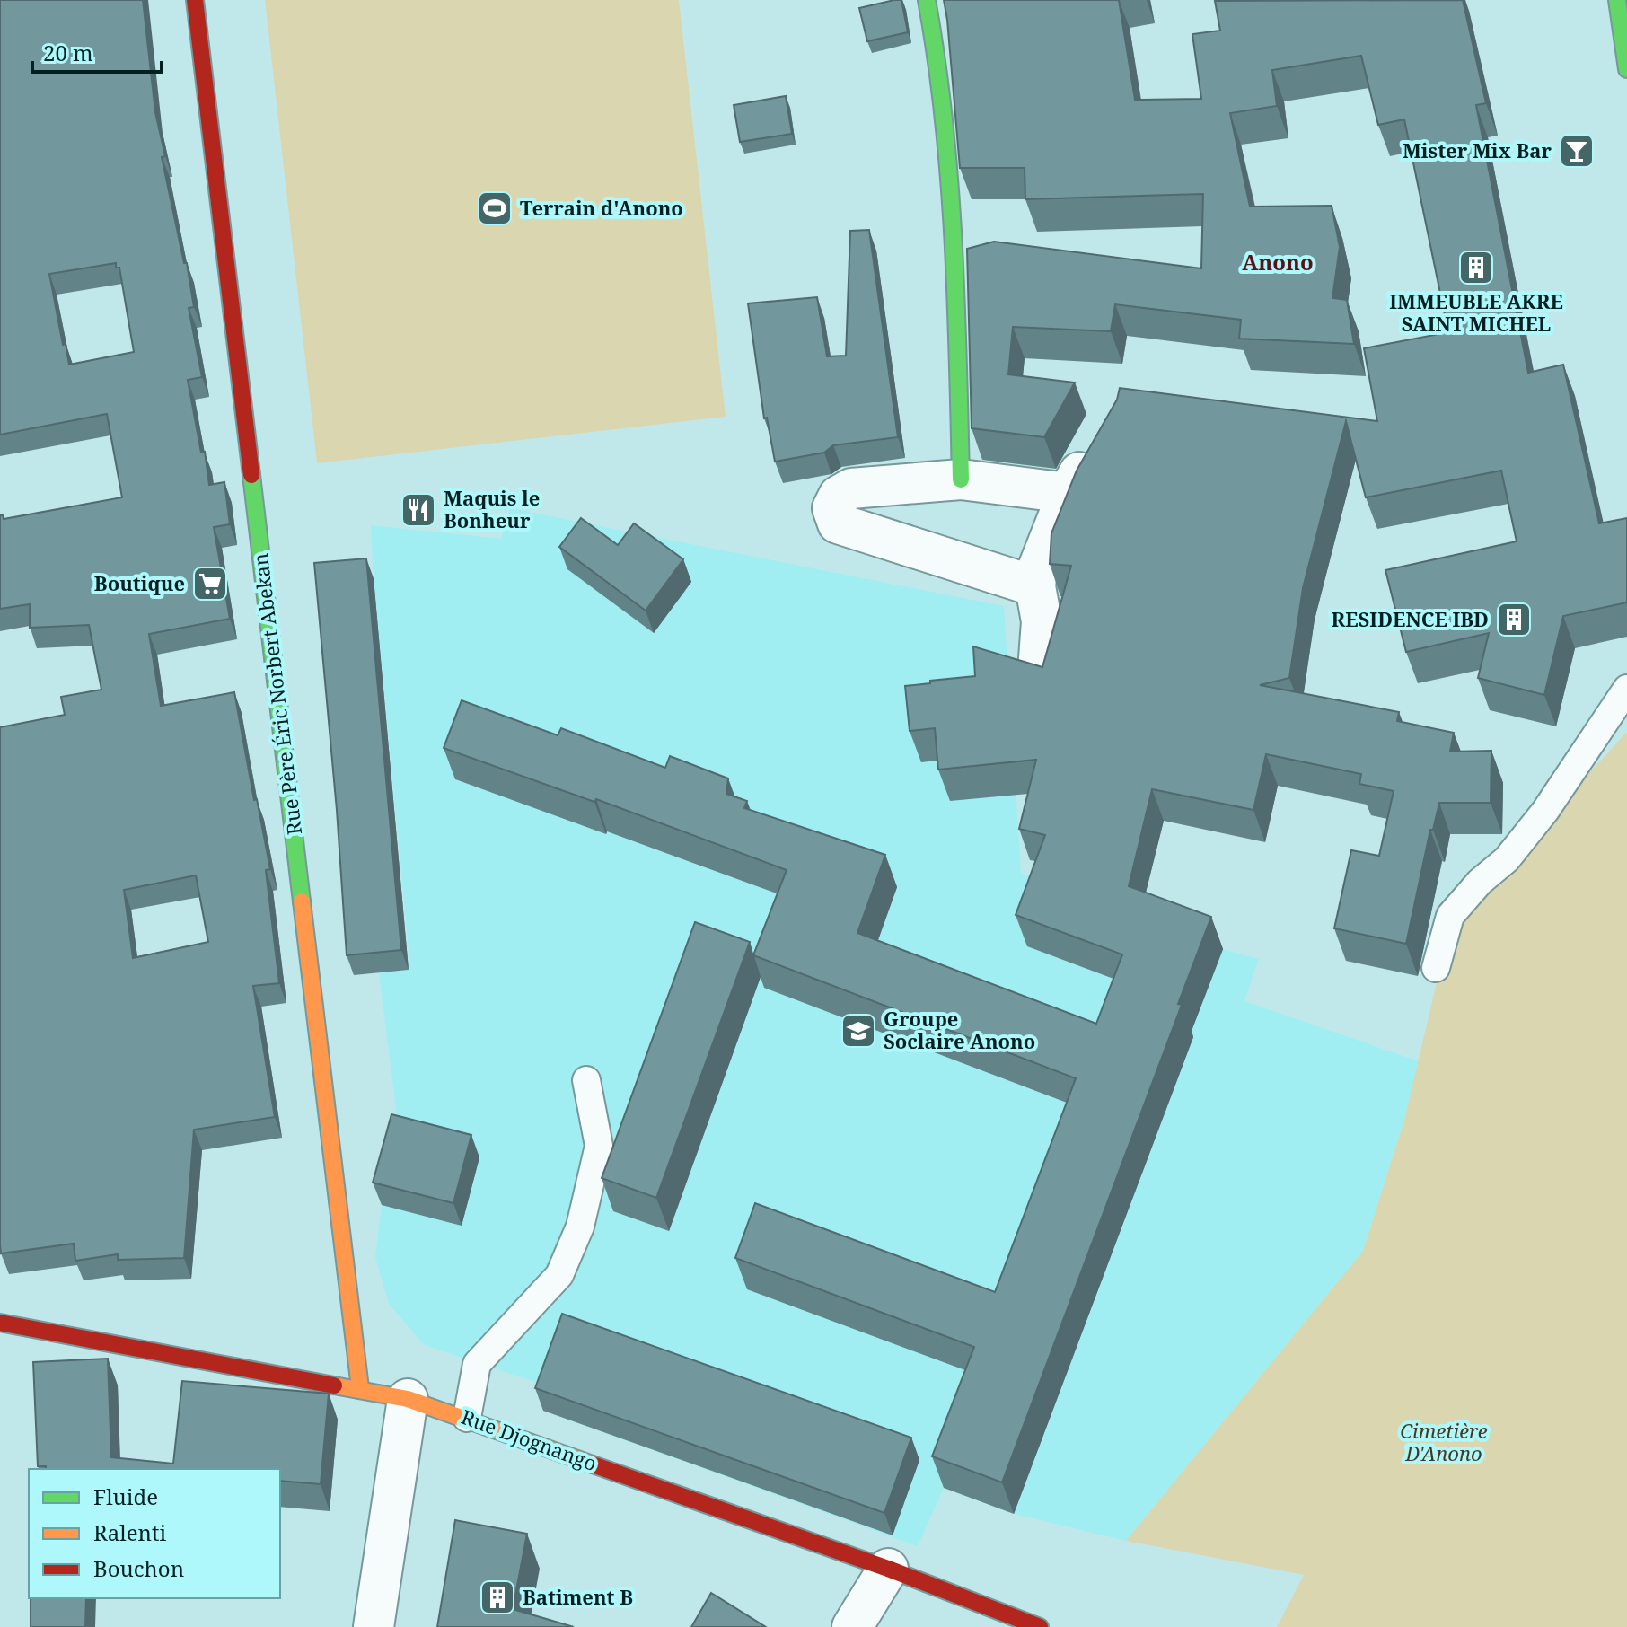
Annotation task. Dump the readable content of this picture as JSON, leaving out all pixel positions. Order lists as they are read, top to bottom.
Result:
{
  "streets": {
    "street": ["Rue Père Éric Norbert Abekan", "Rue Djognango"]
  },
  "crossings": [
    ["Rue Père Éric Norbert Abekan", "Rue Djognango"]
  ],
  "districts": ["Anono"],
  "parks": ["Cimetière D'Anono"],
  "places": {
    "bar": ["Mister Mix Bar"],
    "sports": ["Terrain d'Anono"],
    "building": ["IMMEUBLE AKRE SAINT MICHEL", "RESIDENCE IBD", "Batiment B"],
    "restaurant": ["Maquis le Bonheur"],
    "supermarket": ["Boutique"],
    "school or university": ["Groupe Soclaire Anono"]
  },
  "legend": ["Fluide", "Ralenti", "Bouchon"],
  "scale_bar": "20 m"
}
